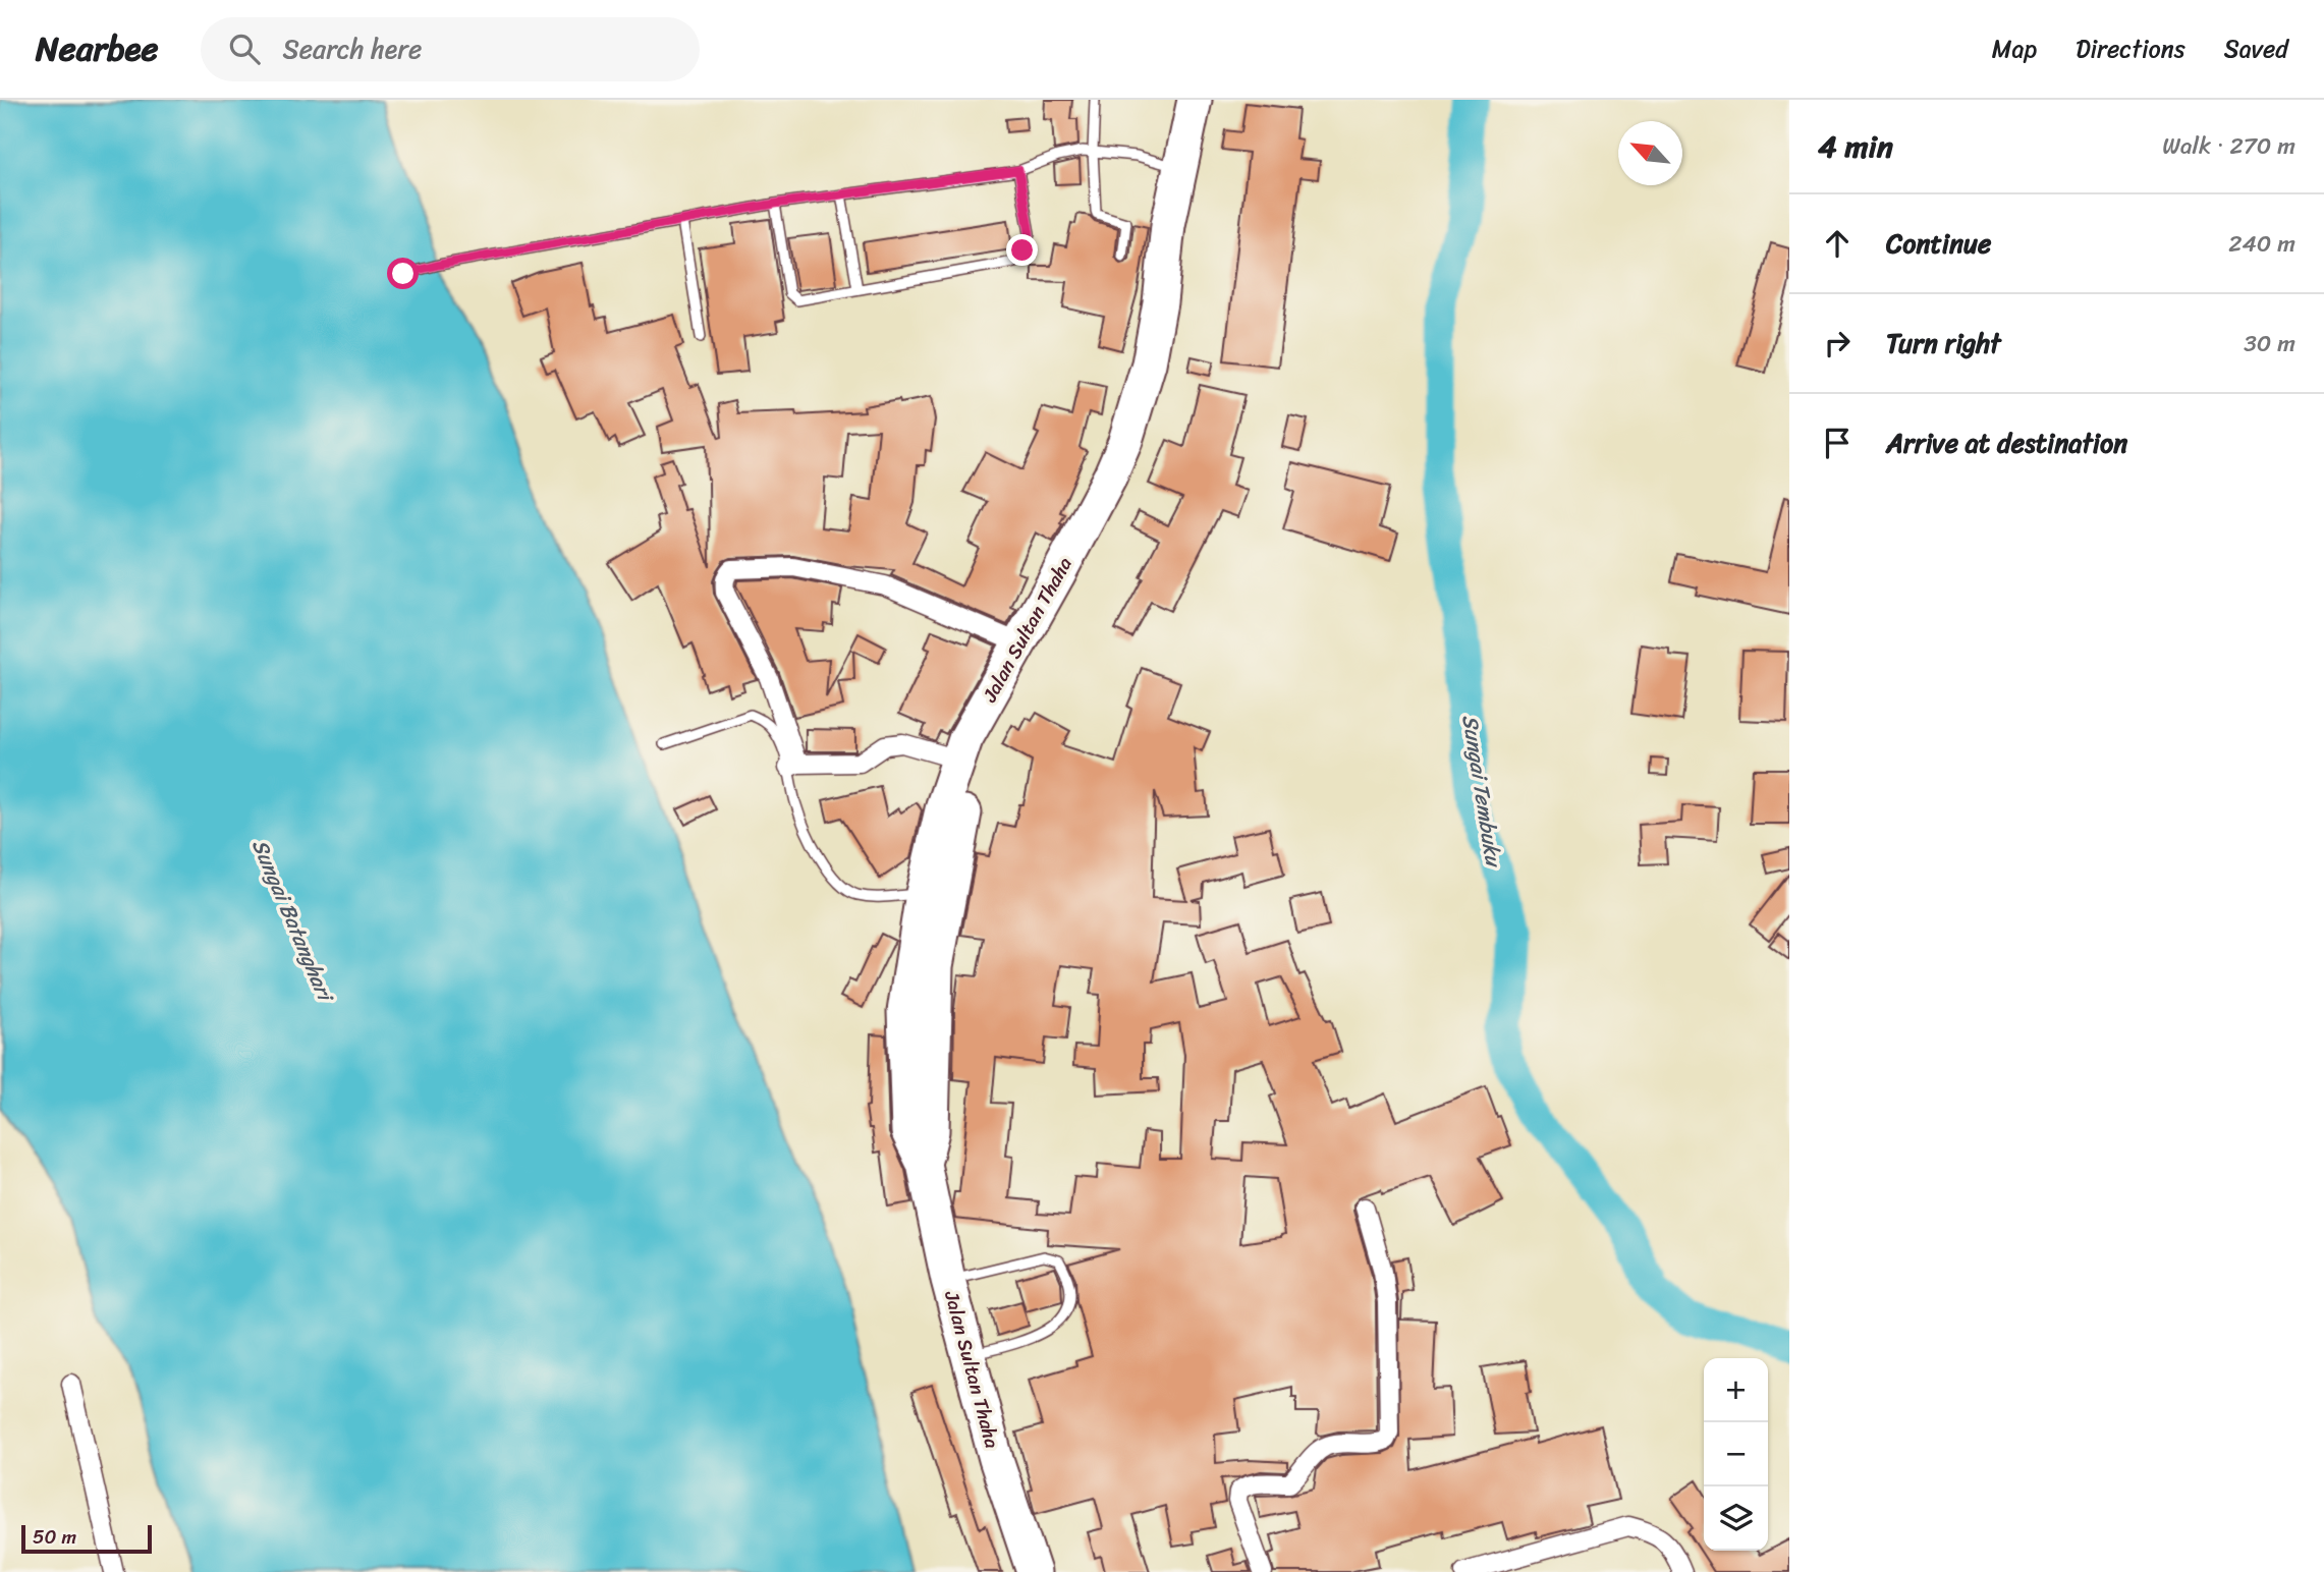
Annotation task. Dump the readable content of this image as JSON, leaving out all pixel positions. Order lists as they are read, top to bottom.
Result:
{
  "streets": {
    "highway": ["Jalan Sultan Thaha"]
  },
  "water": ["Sungai Tembuku", "Sungai Batanghari"],
  "scale_bar": "50 m",
  "north": "top left",
  "page": {
    "header": "Nearbee",
    "search": "Search here",
    "nav": ["Map", "Directions", "Saved"],
    "heading": ["4 min", "Walk · 270 m"],
    "list": [
      ["Continue", "240 m"],
      ["Turn right", "30 m"],
      "Arrive at destination"
    ],
    "map_buttons": ["+", "−"],
    "scale": "50 m"
  }
}
